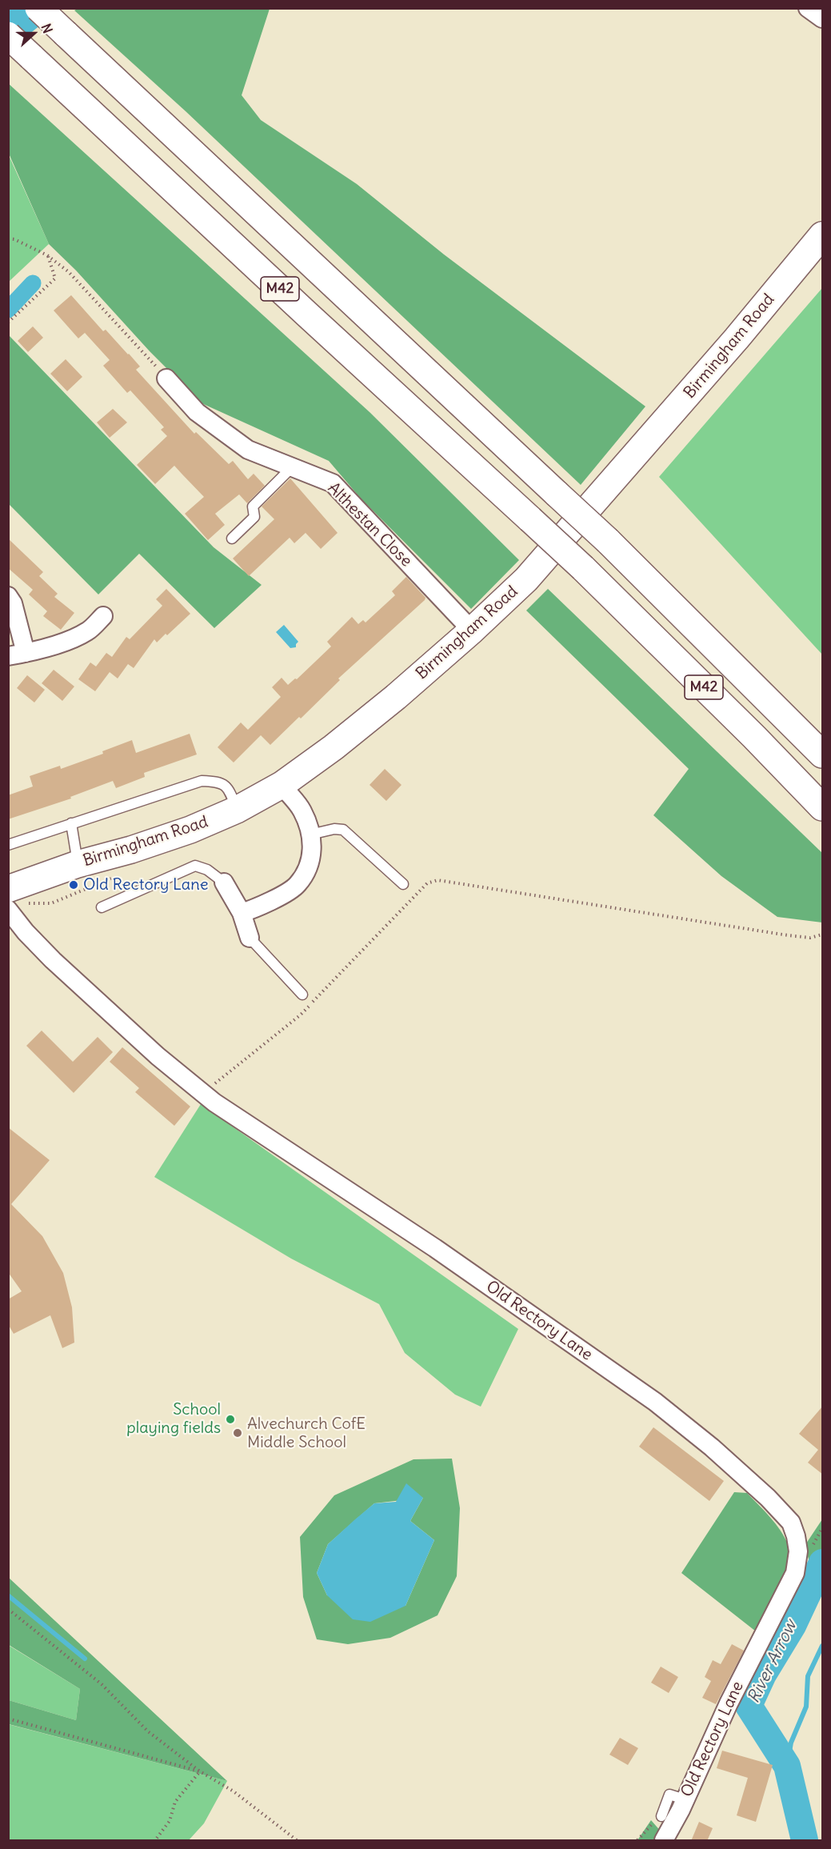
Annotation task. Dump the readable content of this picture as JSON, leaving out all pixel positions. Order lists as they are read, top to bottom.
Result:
{
  "streets": {
    "main road": ["M42", "Birmingham Road"],
    "street": ["Althestan Close", "Old Rectory Lane"]
  },
  "crossings": [
    ["Birmingham Road", "Althestan Close"],
    ["Birmingham Road", "Old Rectory Lane"]
  ],
  "water": ["River Arrow"],
  "places": ["Old Rectory Lane", "School playing fields", "Alvechurch CofE Middle School"],
  "north": "right"
}
